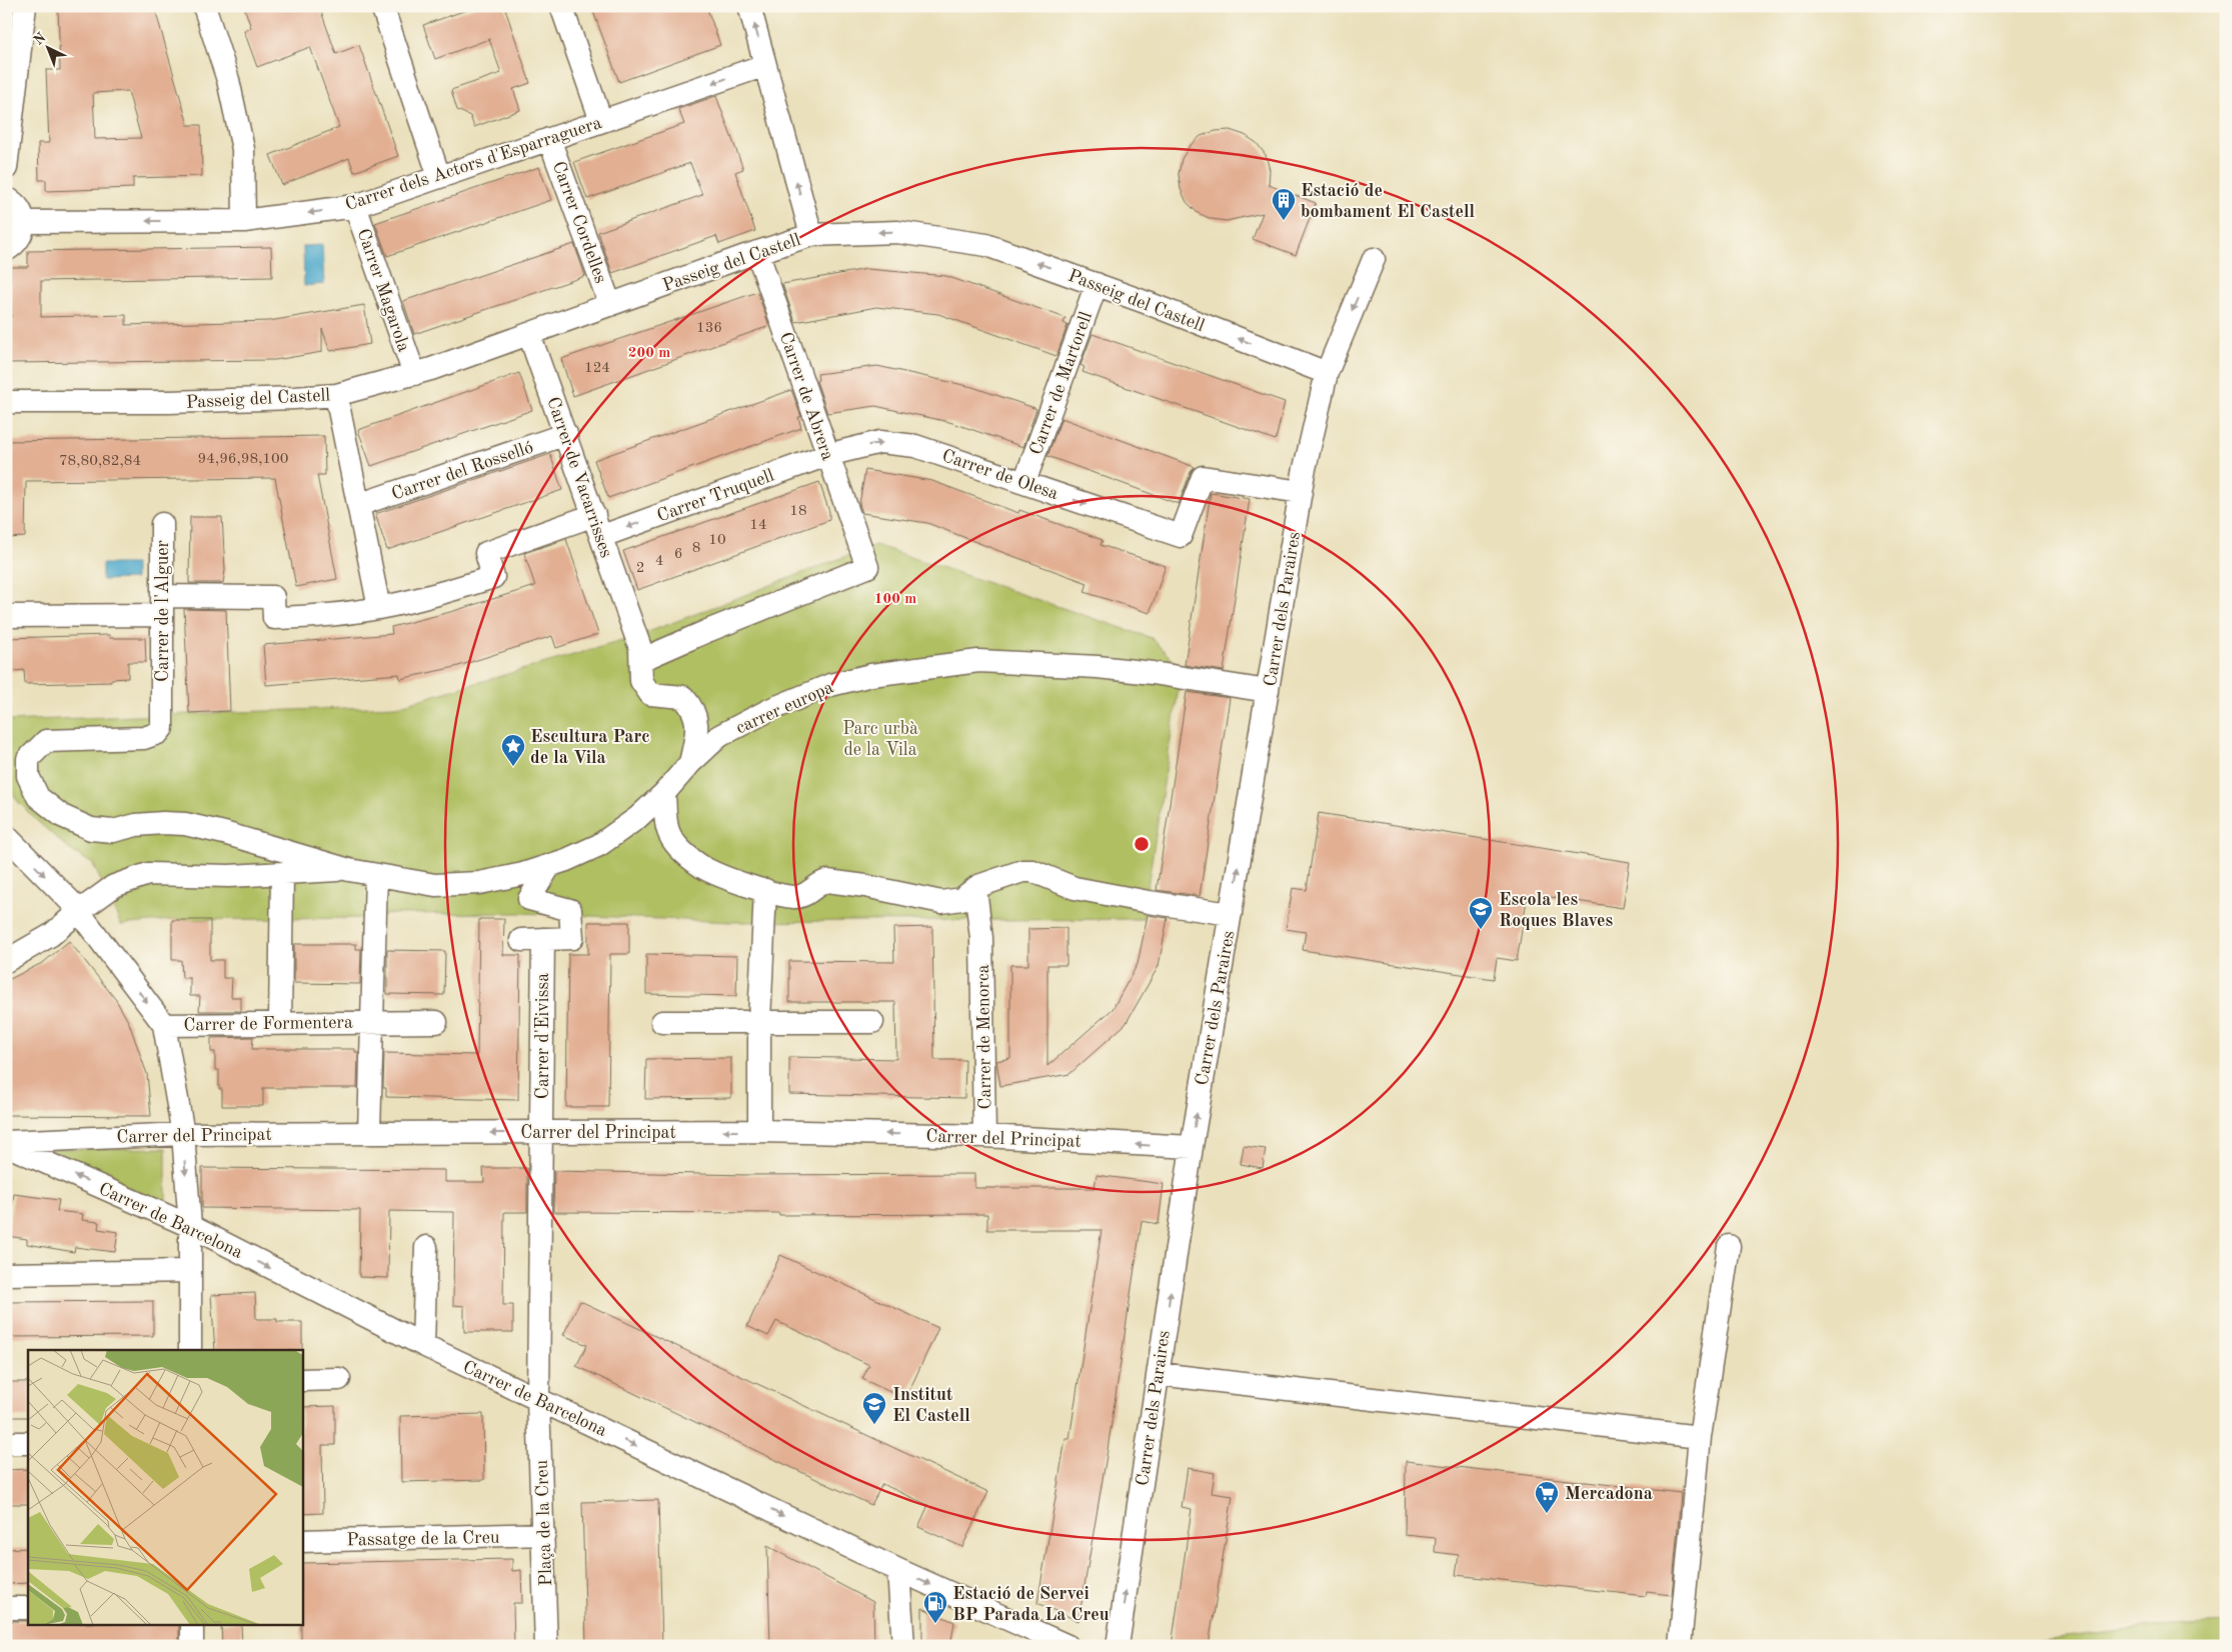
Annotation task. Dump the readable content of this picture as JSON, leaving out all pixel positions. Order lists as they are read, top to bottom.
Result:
{
  "streets": {
    "street": [
      "Carrer dels Actors d'Esparraguera",
      "Carrer Cordelles",
      "Passeig del Castell",
      "Carrer Magarola",
      "Carrer de Martorell",
      "Carrer de Abrera",
      "Carrer del Rosselló",
      "Carrer de Olesa",
      "Carrer de Vacarrisses",
      "Carrer Truquell",
      "Carrer dels Paraires",
      "Carrer de l'Alguer",
      "carrer europa",
      "Carrer de Formentera",
      "Carrer d'Eivissa",
      "Carrer de Menorca",
      "Carrer del Principat",
      "Carrer de Barcelona",
      "Plaça de la Creu",
      "Passatge de la Creu"
    ]
  },
  "crossings": [
    ["Carrer dels Actors d'Esparraguera", "Carrer Cordelles"],
    ["Carrer dels Actors d'Esparraguera", "Carrer Magarola"],
    ["Carrer Cordelles", "Passeig del Castell"],
    ["Passeig del Castell", "Carrer Magarola"],
    ["Passeig del Castell", "Carrer de Martorell"],
    ["Passeig del Castell", "Carrer de Abrera"],
    ["Passeig del Castell", "Carrer de Vacarrisses"],
    ["Passeig del Castell", "Carrer dels Paraires"],
    ["Carrer de Martorell", "Carrer de Olesa"],
    ["Carrer de Abrera", "Carrer de Olesa"],
    ["Carrer de Abrera", "Carrer de Vacarrisses"],
    ["Carrer de Abrera", "Carrer Truquell"],
    ["Carrer del Rosselló", "Carrer de Vacarrisses"],
    ["Carrer de Olesa", "Carrer Truquell"],
    ["Carrer de Olesa", "Carrer dels Paraires"],
    ["Carrer de Vacarrisses", "Carrer Truquell"],
    ["Carrer dels Paraires", "carrer europa"],
    ["Carrer dels Paraires", "Carrer del Principat"],
    ["Carrer de l'Alguer", "carrer europa"],
    ["carrer europa", "Carrer d'Eivissa"],
    ["Carrer de Formentera", "Carrer del Principat"],
    ["Carrer d'Eivissa", "Carrer del Principat"],
    ["Carrer d'Eivissa", "Carrer de Barcelona"],
    ["Carrer d'Eivissa", "Plaça de la Creu"],
    ["Carrer de Menorca", "Carrer del Principat"],
    ["Carrer de Barcelona", "Plaça de la Creu"],
    ["Plaça de la Creu", "Passatge de la Creu"]
  ],
  "one_way": [
    "Carrer dels Actors d'Esparraguera",
    "Passeig del Castell",
    "Carrer de Olesa",
    "Carrer Truquell",
    "Carrer dels Paraires",
    "Carrer del Principat"
  ],
  "parks": ["Parc urbà de la Vila"],
  "places": {
    "building": ["Estació de bombament El Castell"],
    "place": ["Escultura Parc de la Vila"],
    "school or university": ["Escola les Roques Blaves", "Institut El Castell"],
    "supermarket": ["Mercadona"],
    "fuel station": ["Estació de Servei BP Parada La Creu"]
  },
  "house_numbers": [
    "136",
    "124",
    "94,96,98,100",
    "78,80,82,84",
    "18",
    "14",
    "10",
    "8",
    "6",
    "4",
    "2"
  ],
  "north": "top left",
  "rings": ["200 m", "100 m"]
}
